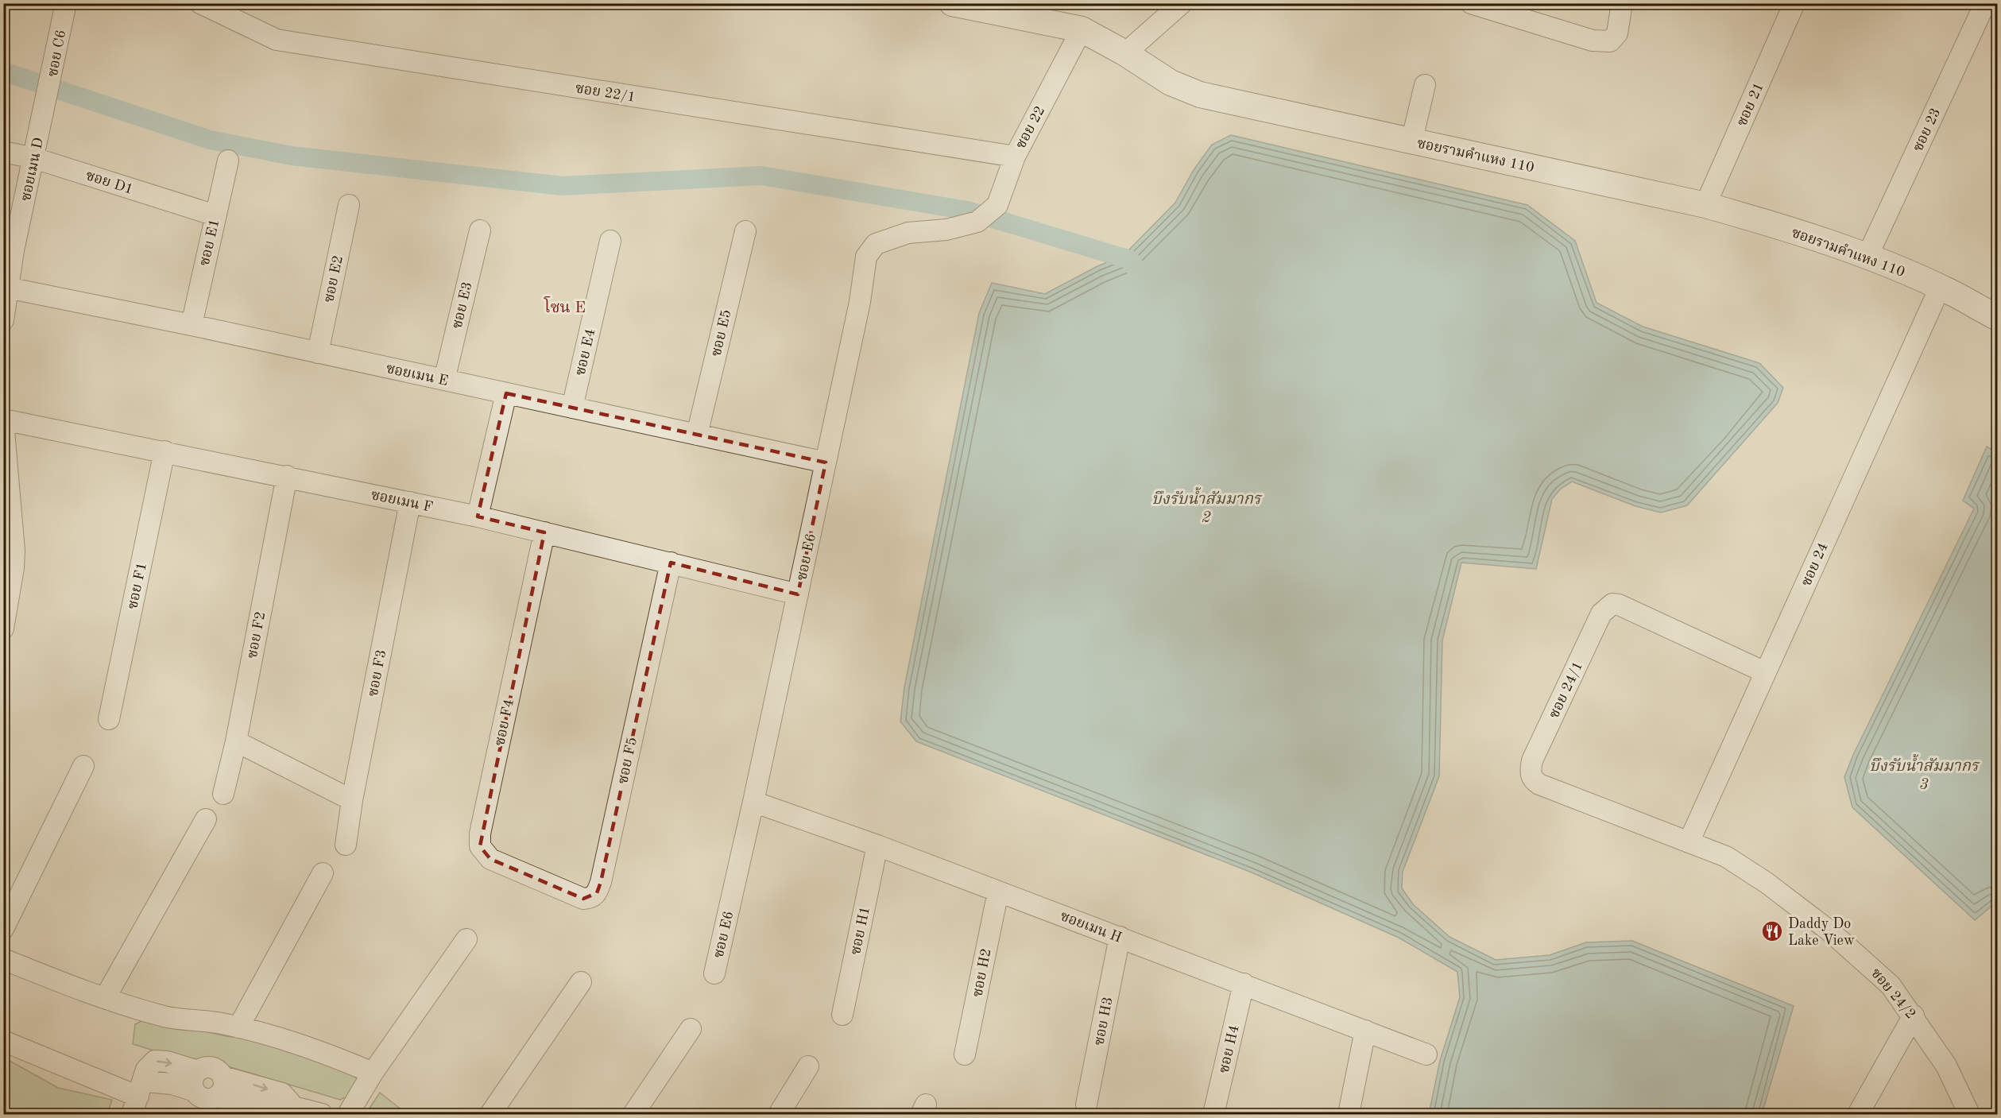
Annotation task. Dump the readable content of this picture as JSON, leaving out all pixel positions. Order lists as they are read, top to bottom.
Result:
{
  "streets": {
    "street": [
      "ซอย C6",
      "ซอย 22/1",
      "ซอย 21",
      "ซอย 22",
      "ซอย 23",
      "ซอยรามคำแหง 110",
      "ซอยเมน D",
      "ซอย D1",
      "ซอย E1",
      "ซอย E2",
      "ซอย E3",
      "ซอย E5",
      "ซอย E4",
      "ซอยเมน E",
      "ซอยเมน F",
      "ซอย E6",
      "ซอย 24",
      "ซอย F1",
      "ซอย F2",
      "ซอย F3",
      "ซอย 24/1",
      "ซอย F4",
      "ซอย F5",
      "ซอยเมน H",
      "ซอย H1",
      "ซอย H2",
      "ซอย 24/2",
      "ซอย H3",
      "ซอย H4"
    ]
  },
  "crossings": [
    ["ซอย C6", "ซอยเมน D"],
    ["ซอย 22/1", "ซอย 22"],
    ["ซอย 21", "ซอยรามคำแหง 110"],
    ["ซอย 22", "ซอยรามคำแหง 110"],
    ["ซอย 22", "ซอย E6"],
    ["ซอย 23", "ซอยรามคำแหง 110"],
    ["ซอยรามคำแหง 110", "ซอย 24"],
    ["ซอยเมน D", "ซอย D1"],
    ["ซอยเมน D", "ซอยเมน E"],
    ["ซอย D1", "ซอย E1"],
    ["ซอย E1", "ซอยเมน E"],
    ["ซอย E2", "ซอยเมน E"],
    ["ซอย E3", "ซอยเมน E"],
    ["ซอย E5", "ซอยเมน E"],
    ["ซอย E4", "ซอยเมน E"],
    ["ซอยเมน E", "ซอย E6"],
    ["ซอยเมน F", "ซอย E6"],
    ["ซอยเมน F", "ซอย F1"],
    ["ซอยเมน F", "ซอย F2"],
    ["ซอยเมน F", "ซอย F3"],
    ["ซอยเมน F", "ซอย F4"],
    ["ซอยเมน F", "ซอย F5"],
    ["ซอย E6", "ซอยเมน H"],
    ["ซอย 24", "ซอย 24/1"],
    ["ซอย 24", "ซอย 24/2"],
    ["ซอย 24/1", "ซอย 24/2"],
    ["ซอย F4", "ซอย F5"],
    ["ซอยเมน H", "ซอย H1"],
    ["ซอยเมน H", "ซอย H2"],
    ["ซอยเมน H", "ซอย H3"],
    ["ซอยเมน H", "ซอย H4"]
  ],
  "districts": ["โซน E"],
  "water": ["บึงรับน้ำสัมมากร 2", "บึงรับน้ำสัมมากร 3"],
  "places": {
    "restaurant": ["Daddy Do Lake View"]
  }
}
